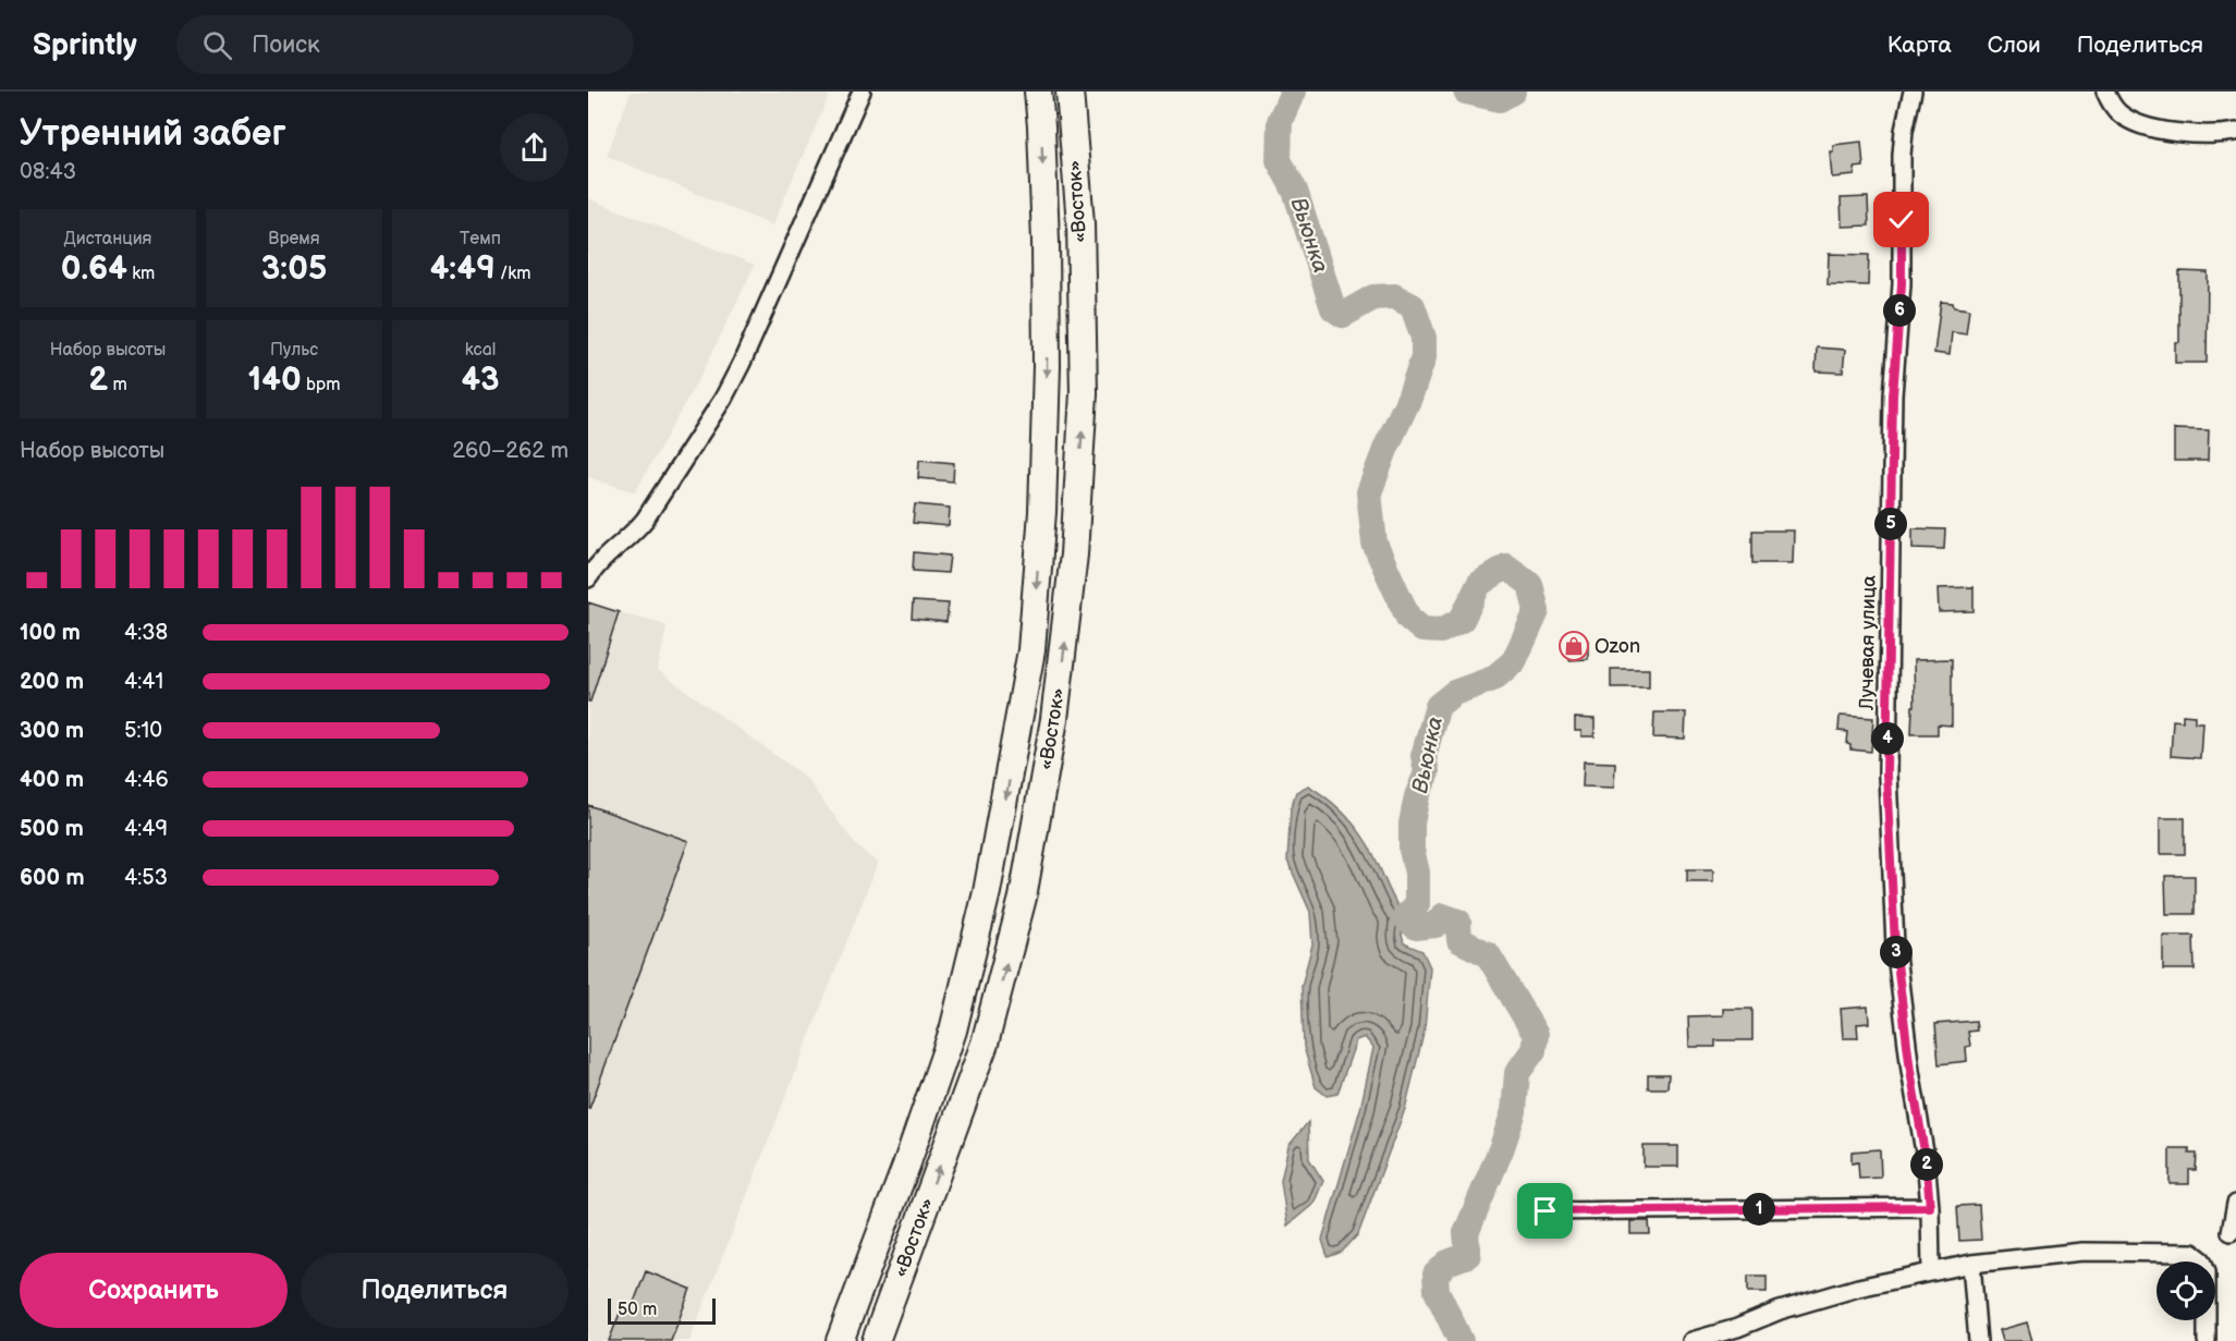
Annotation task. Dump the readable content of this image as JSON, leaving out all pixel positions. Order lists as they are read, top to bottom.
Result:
{
  "streets": {
    "highway": ["«Восток»"],
    "street": ["Лучевая улица"]
  },
  "water": ["Вьюнка"],
  "places": {
    "shop": ["Ozon"]
  },
  "scale_bar": "50 m",
  "page": {
    "header": "Sprintly",
    "search": "Поиск",
    "nav": ["Карта", "Слои", "Поделиться"],
    "heading": ["Утренний забег", "08:43"],
    "stats": [
      ["Дистанция", "0.64 km"],
      ["Время", "3:05"],
      ["Темп", "4:49 /km"],
      ["Набор высоты", "2 m"],
      ["Пульс", "140 bpm"],
      ["kcal", "43"]
    ],
    "pins": [
      "6",
      "5",
      "4",
      "3",
      "2",
      "1"
    ],
    "chart": ["Набор высоты", "260–262 m"],
    "list": [
      {
        "name": "100 m",
        "note": "4:38"
      },
      {
        "name": "200 m",
        "note": "4:41"
      },
      {
        "name": "300 m",
        "note": "5:10"
      },
      {
        "name": "400 m",
        "note": "4:46"
      },
      {
        "name": "500 m",
        "note": "4:49"
      },
      {
        "name": "600 m",
        "note": "4:53"
      }
    ],
    "buttons": ["Сохранить", "Поделиться"],
    "scale": "50 m"
  }
}
